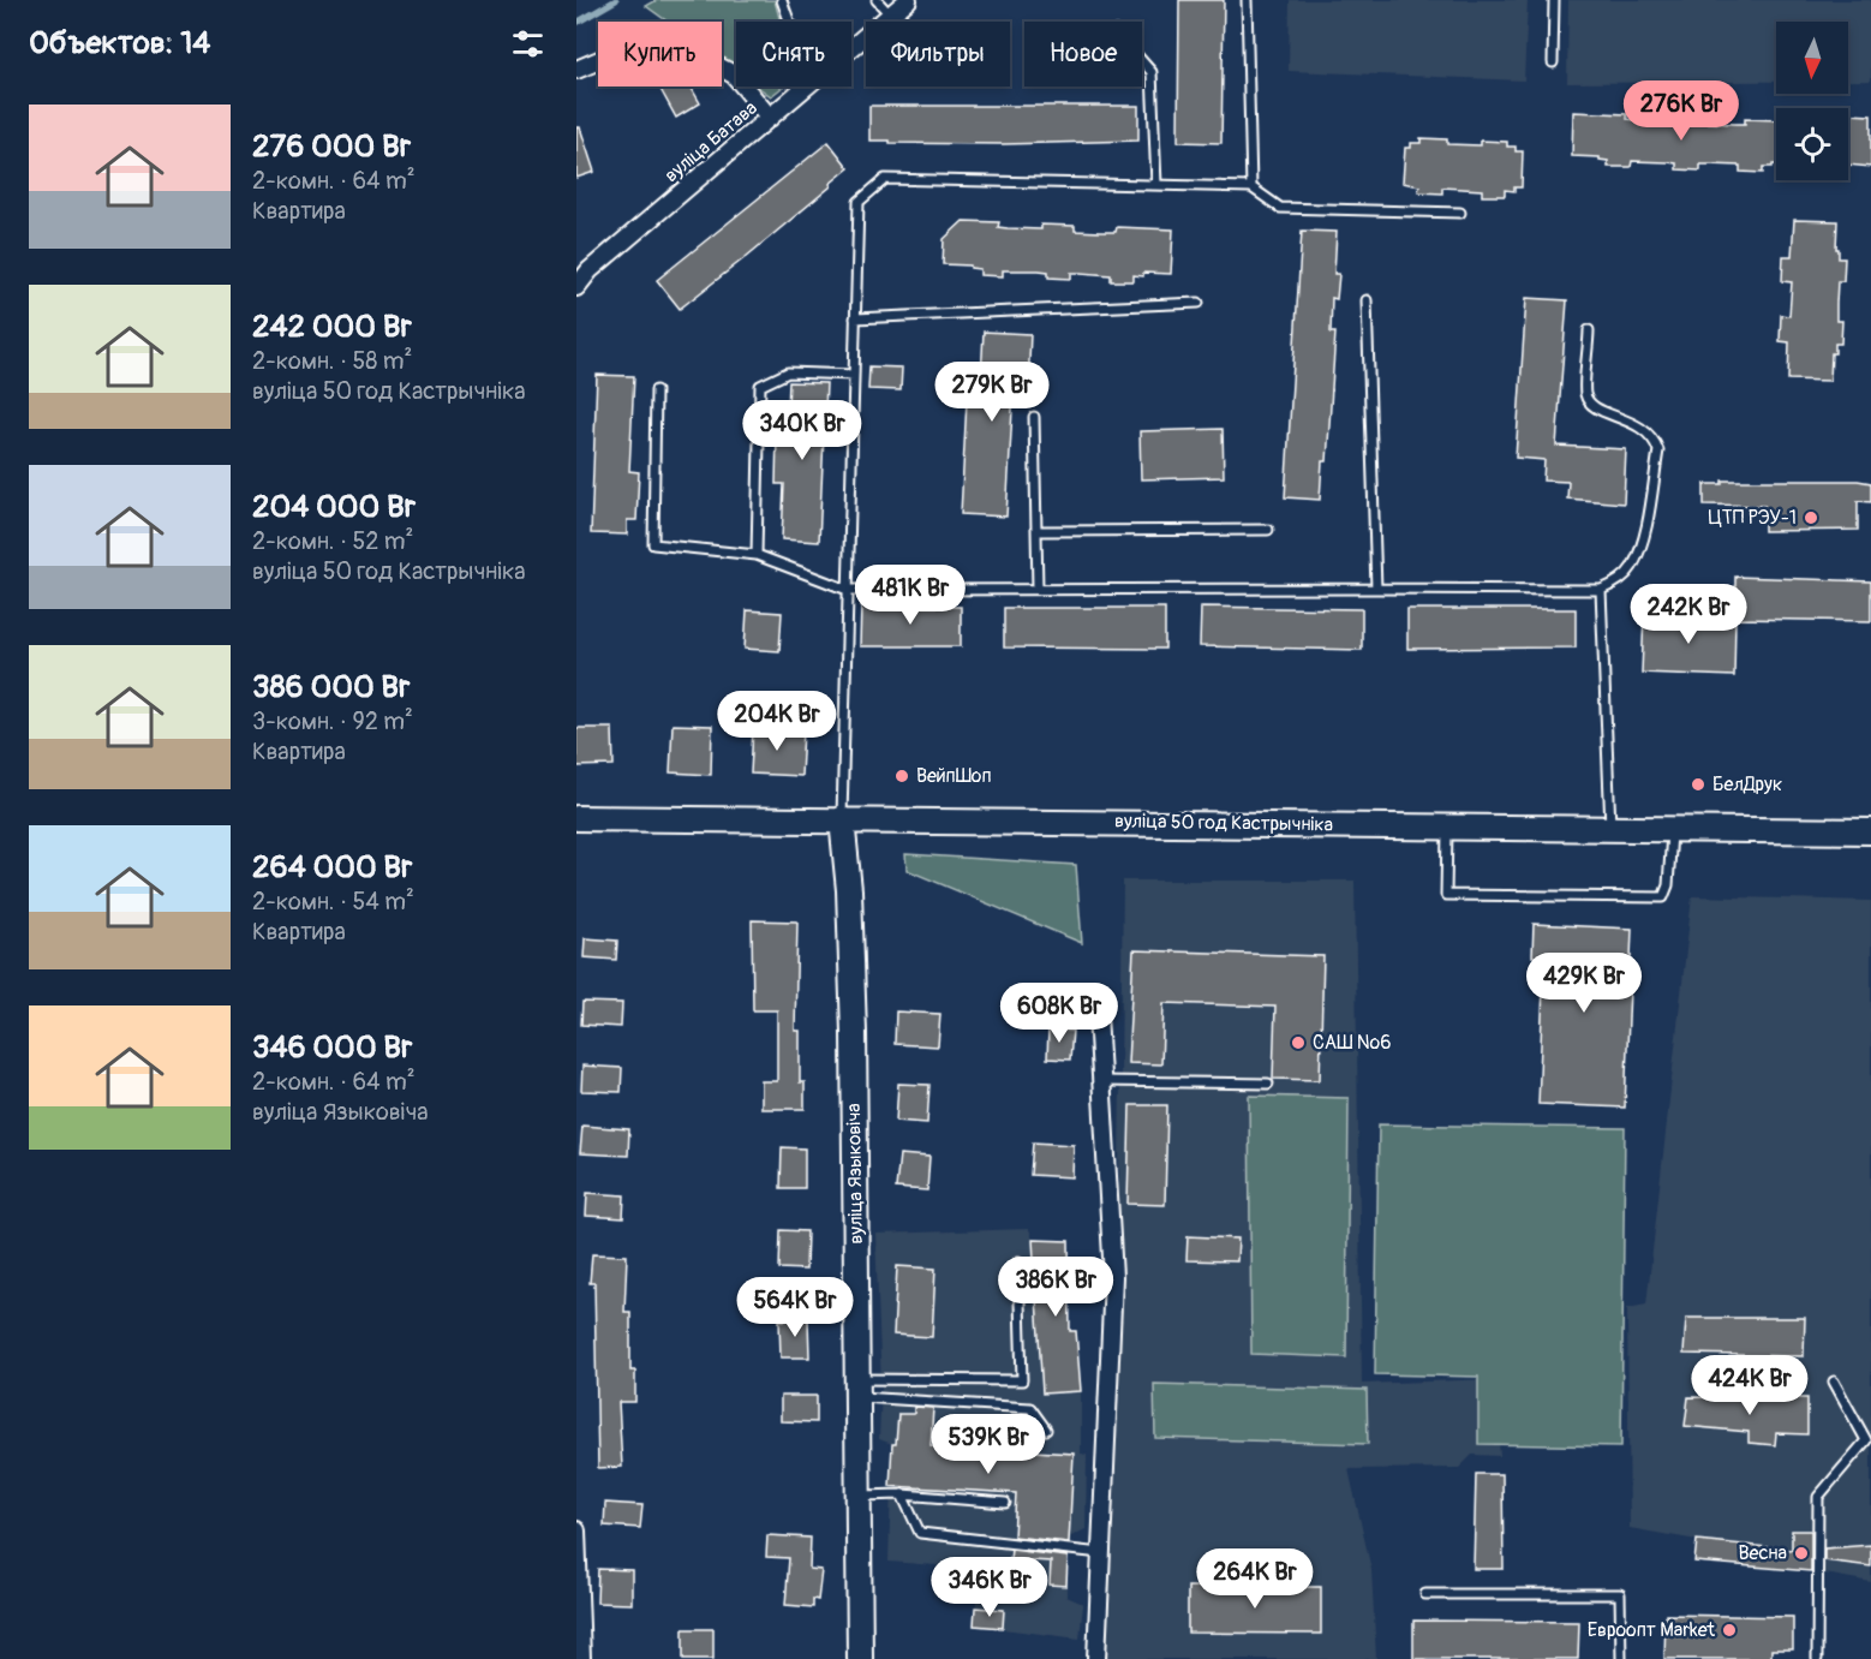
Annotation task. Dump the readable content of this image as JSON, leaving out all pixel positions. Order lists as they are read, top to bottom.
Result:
{
  "streets": {
    "main road": ["вуліца 50 год Кастрычніка", "вуліца Языковіча"],
    "street": ["вуліца Батава"]
  },
  "crossings": [
    ["вуліца 50 год Кастрычніка", "вуліца Языковіча"]
  ],
  "places": [
    "ЦТП РЭУ-1",
    "ВейпШоп",
    "БелДрук",
    "САШ №6",
    "Весна",
    "Евроопт Market"
  ],
  "north": "bottom",
  "page": {
    "heading": "Объектов: 14",
    "chip": [
      "Купить",
      "Снять",
      "Фильтры",
      "Новое"
    ],
    "price": [
      "276K Br",
      "279K Br",
      "340K Br",
      "481K Br",
      "242K Br",
      "204K Br",
      "429K Br",
      "608K Br",
      "386K Br",
      "564K Br",
      "424K Br",
      "539K Br",
      "264K Br",
      "346K Br"
    ],
    "list": [
      {
        "name": "276 000 Br",
        "note": "2-комн. · 64 m² · Квартира"
      },
      {
        "name": "242 000 Br",
        "note": "2-комн. · 58 m² · вуліца 50 год Кастрычніка"
      },
      {
        "name": "204 000 Br",
        "note": "2-комн. · 52 m² · вуліца 50 год Кастрычніка"
      },
      {
        "name": "386 000 Br",
        "note": "3-комн. · 92 m² · Квартира"
      },
      {
        "name": "264 000 Br",
        "note": "2-комн. · 54 m² · Квартира"
      },
      {
        "name": "346 000 Br",
        "note": "2-комн. · 64 m² · вуліца Языковіча"
      }
    ]
  }
}
